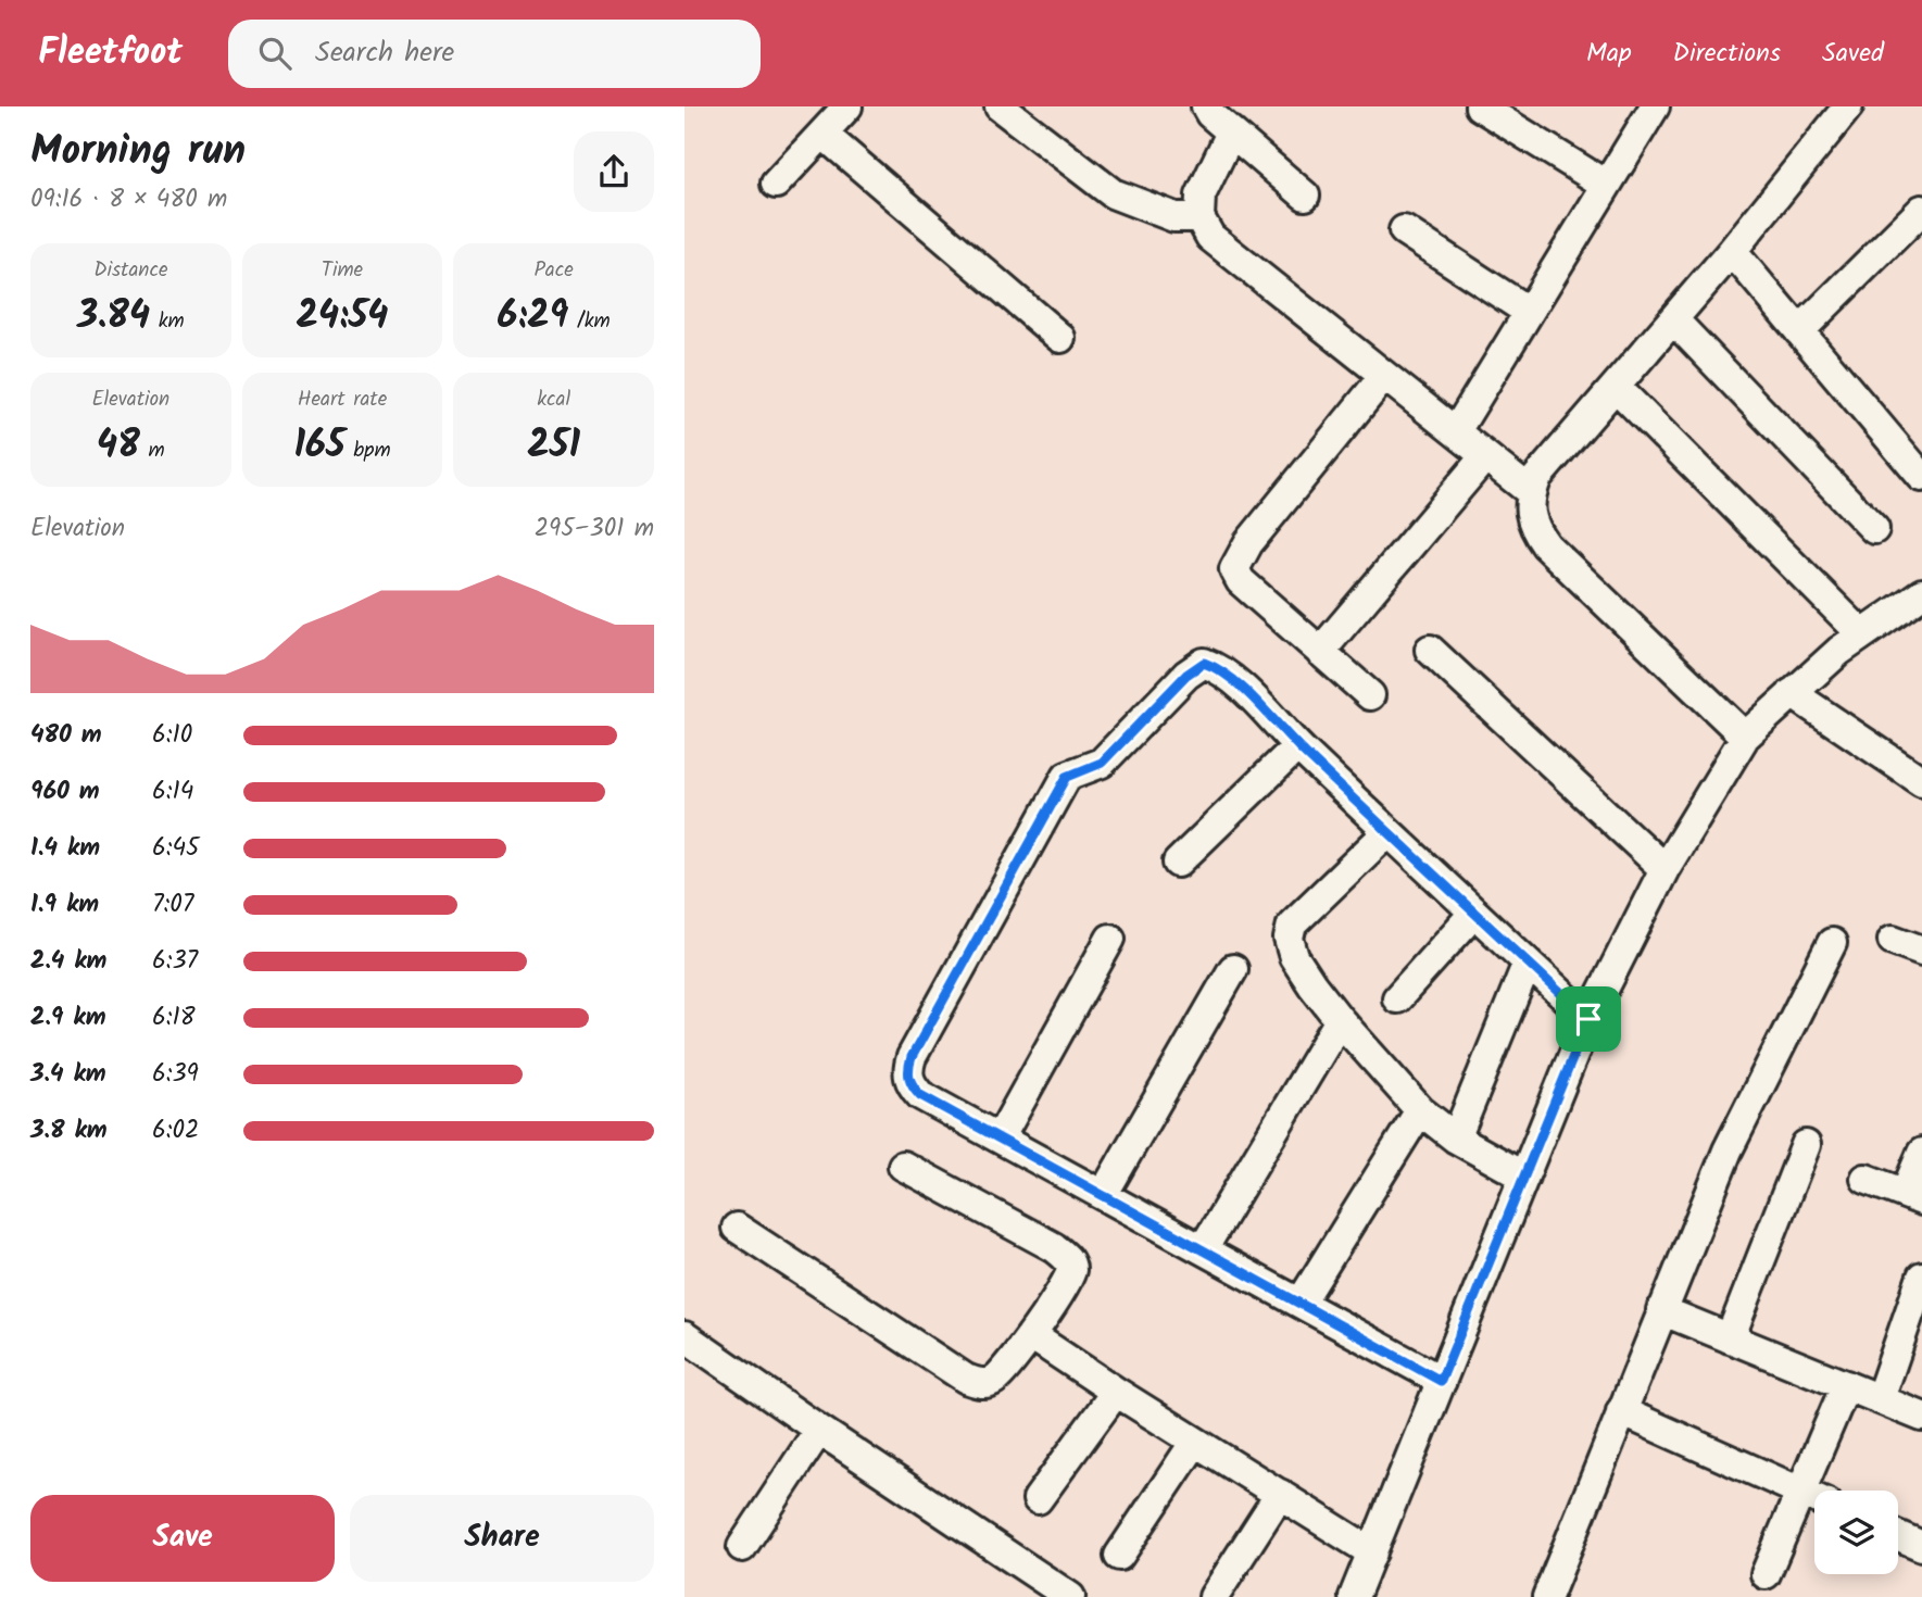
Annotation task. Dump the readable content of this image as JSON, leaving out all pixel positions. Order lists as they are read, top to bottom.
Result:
{
  "page": {
    "header": "Fleetfoot",
    "search": "Search here",
    "nav": ["Map", "Directions", "Saved"],
    "heading": ["Morning run", "09:16 · 8 × 480 m"],
    "stats": [
      ["Distance", "3.84 km"],
      ["Time", "24:54"],
      ["Pace", "6:29 /km"],
      ["Elevation", "48 m"],
      ["Heart rate", "165 bpm"],
      ["kcal", "251"]
    ],
    "chart": ["Elevation", "295–301 m"],
    "list": [
      {
        "name": "480 m",
        "note": "6:10"
      },
      {
        "name": "960 m",
        "note": "6:14"
      },
      {
        "name": "1.4 km",
        "note": "6:45"
      },
      {
        "name": "1.9 km",
        "note": "7:07"
      },
      {
        "name": "2.4 km",
        "note": "6:37"
      },
      {
        "name": "2.9 km",
        "note": "6:18"
      },
      {
        "name": "3.4 km",
        "note": "6:39"
      },
      {
        "name": "3.8 km",
        "note": "6:02"
      }
    ],
    "buttons": ["Save", "Share"]
  }
}
